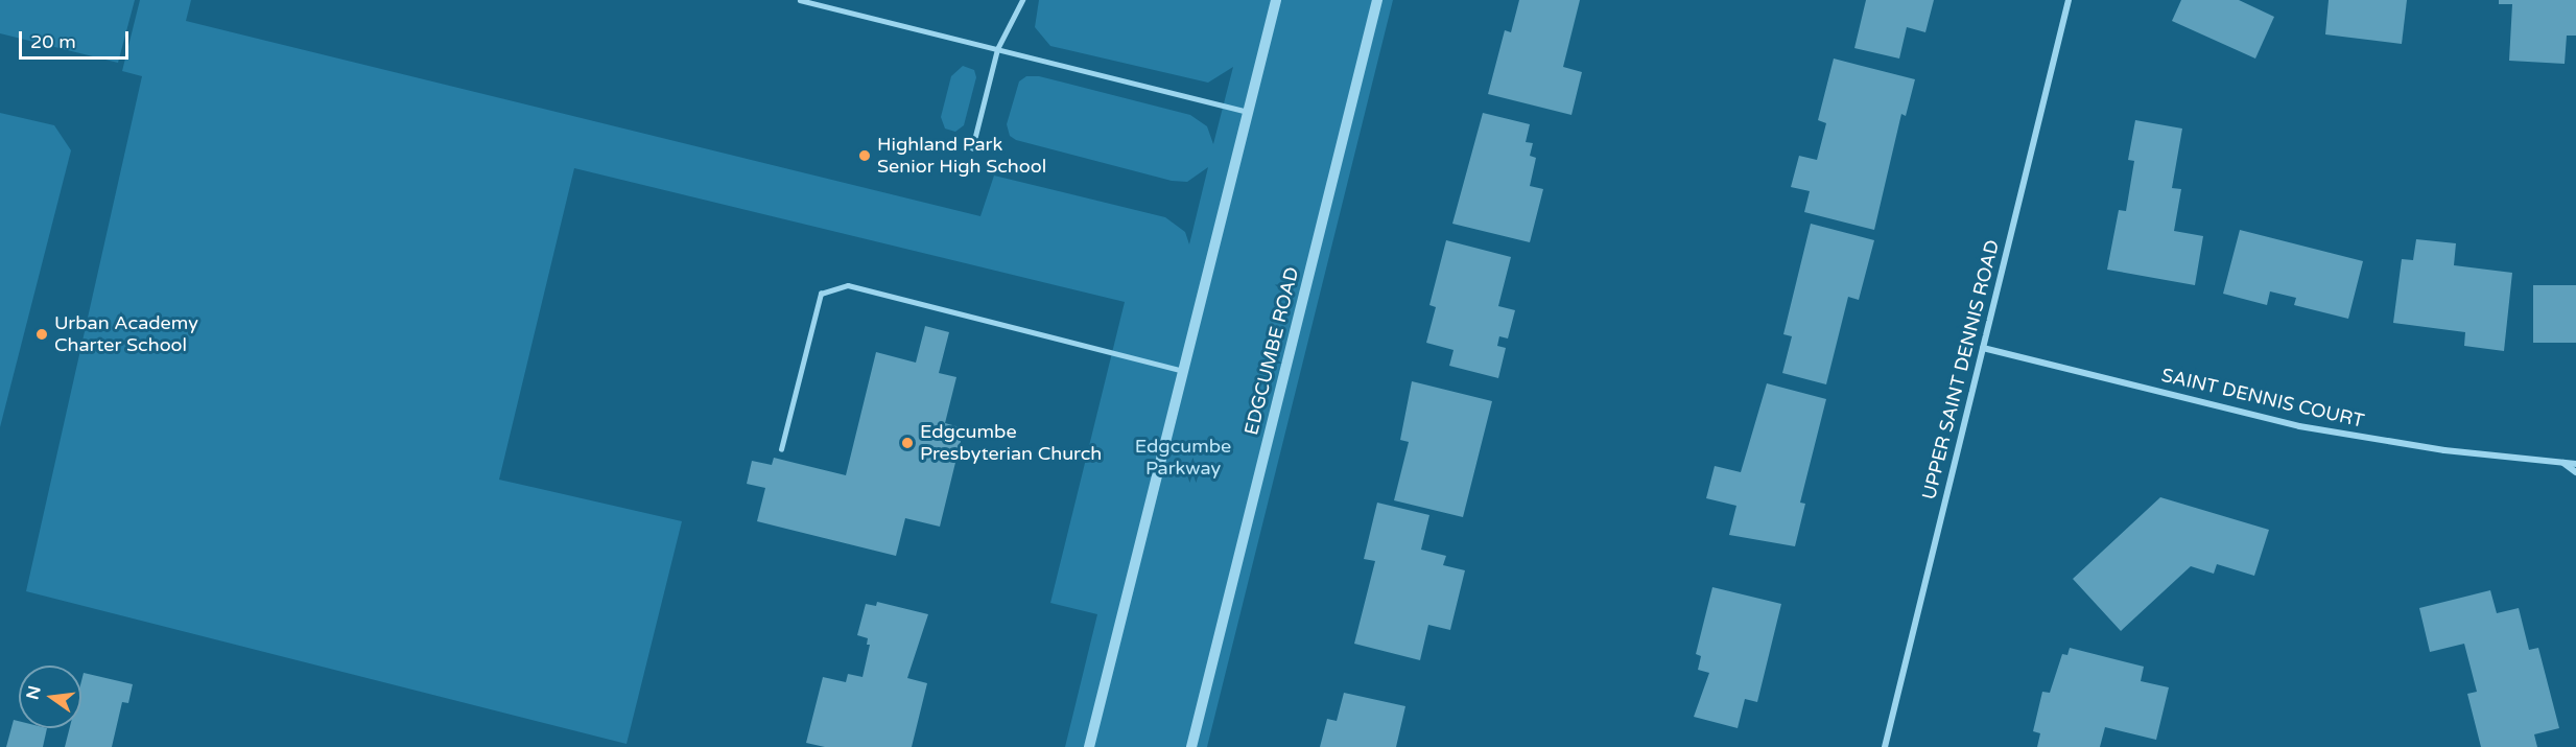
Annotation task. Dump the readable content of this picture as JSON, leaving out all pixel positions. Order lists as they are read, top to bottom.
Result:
{
  "streets": {
    "street": ["EDGCUMBE ROAD", "UPPER SAINT DENNIS ROAD", "SAINT DENNIS COURT"]
  },
  "crossings": [
    ["UPPER SAINT DENNIS ROAD", "SAINT DENNIS COURT"]
  ],
  "parks": ["Edgcumbe Parkway"],
  "places": ["Highland Park Senior High School", "Urban Academy Charter School", "Edgcumbe Presbyterian Church"],
  "scale_bar": "20 m",
  "north": "left"
}
